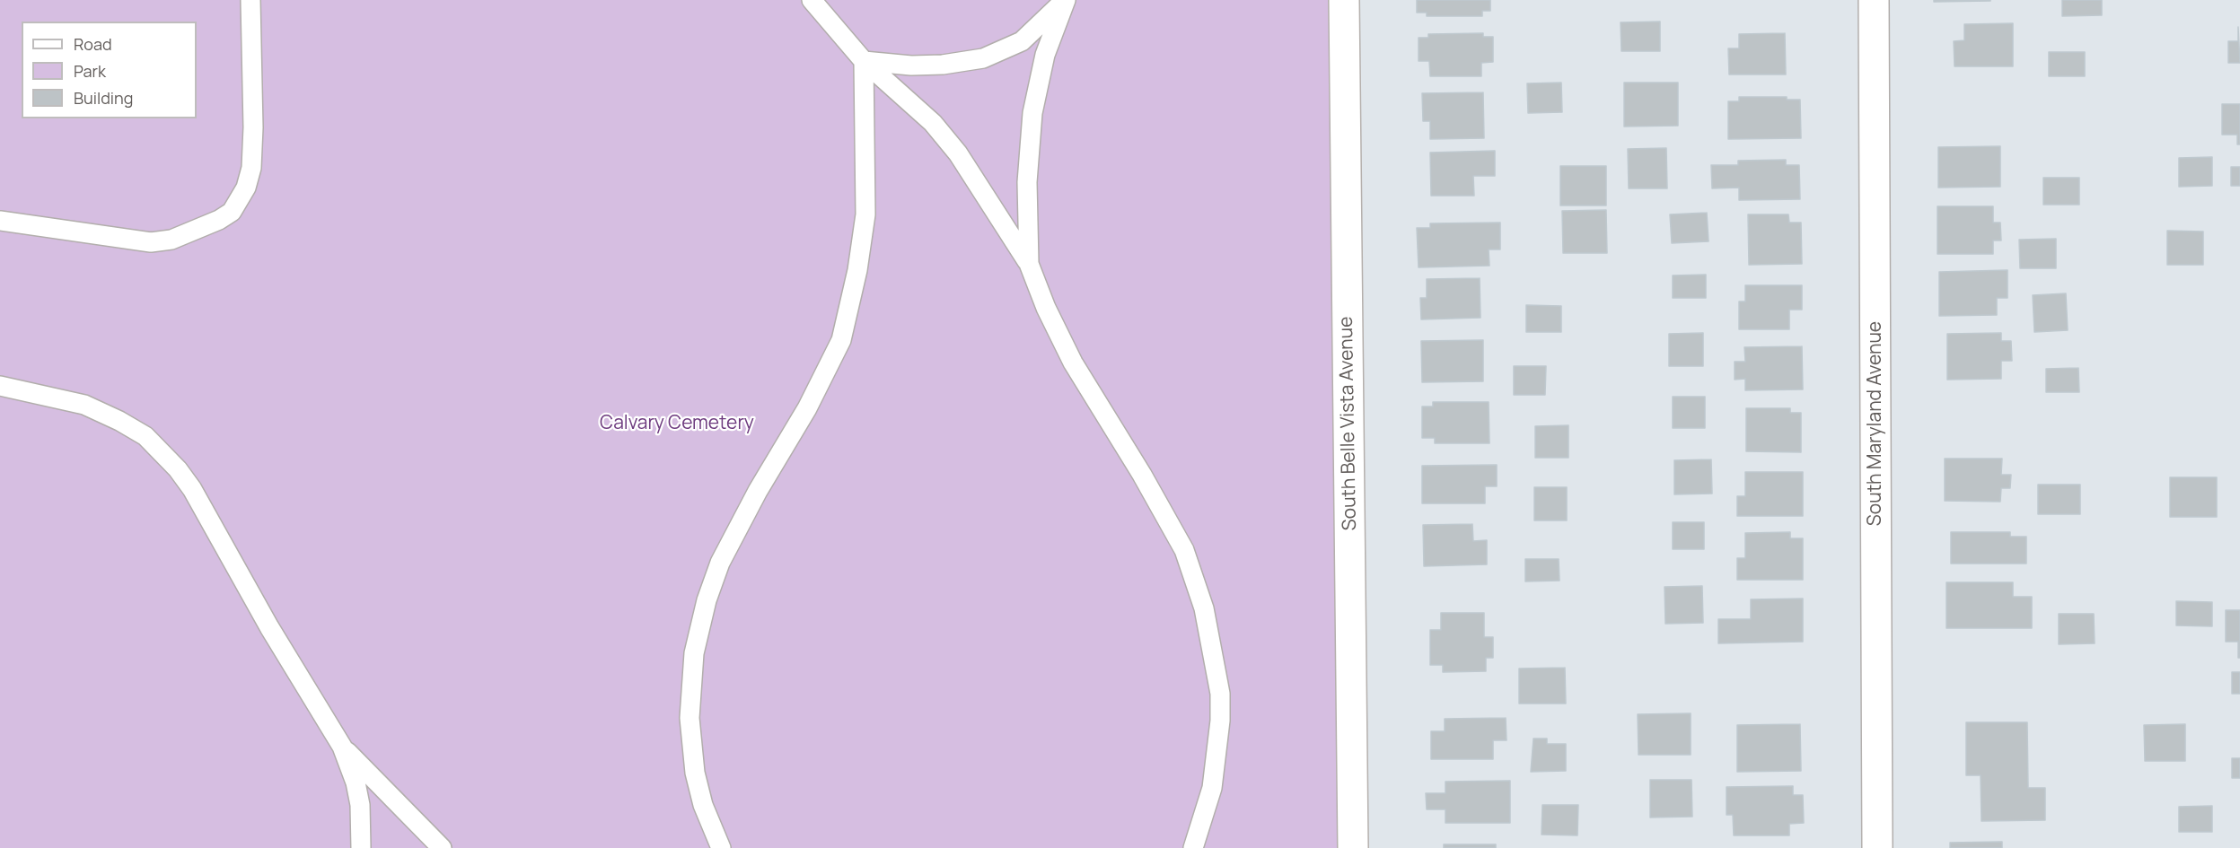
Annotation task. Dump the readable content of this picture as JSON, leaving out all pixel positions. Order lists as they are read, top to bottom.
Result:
{
  "streets": {
    "street": ["South Belle Vista Avenue", "South Maryland Avenue"]
  },
  "parks": ["Calvary Cemetery"],
  "legend": ["Road", "Park", "Building"]
}
